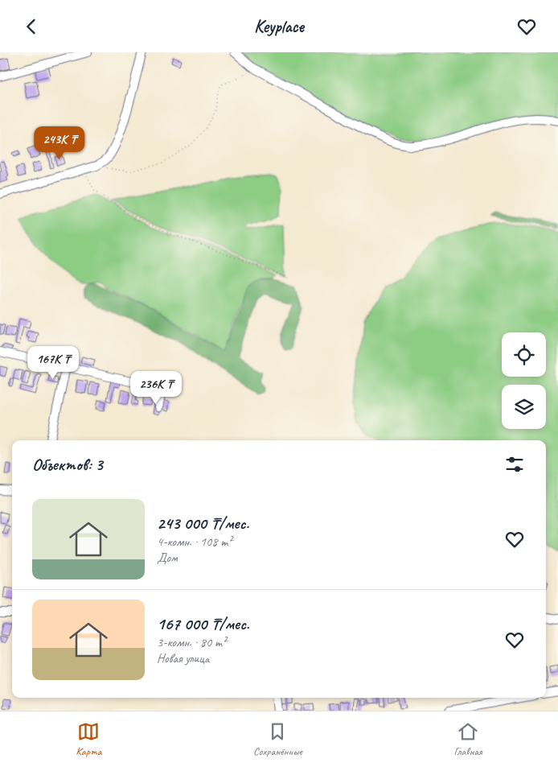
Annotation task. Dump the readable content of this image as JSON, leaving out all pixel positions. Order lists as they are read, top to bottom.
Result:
{
  "page": {
    "header": "Keyplace",
    "price": ["243K ₸", "167K ₸", "236K ₸"],
    "heading": "Объектов: 3",
    "list": [
      {
        "name": "243 000 ₸/мес.",
        "note": "4-комн. · 108 m² · Дом"
      },
      {
        "name": "167 000 ₸/мес.",
        "note": "3-комн. · 80 m² · Новая улица"
      }
    ],
    "tabs": ["Карта", "Сохранённые", "Главная"]
  }
}
